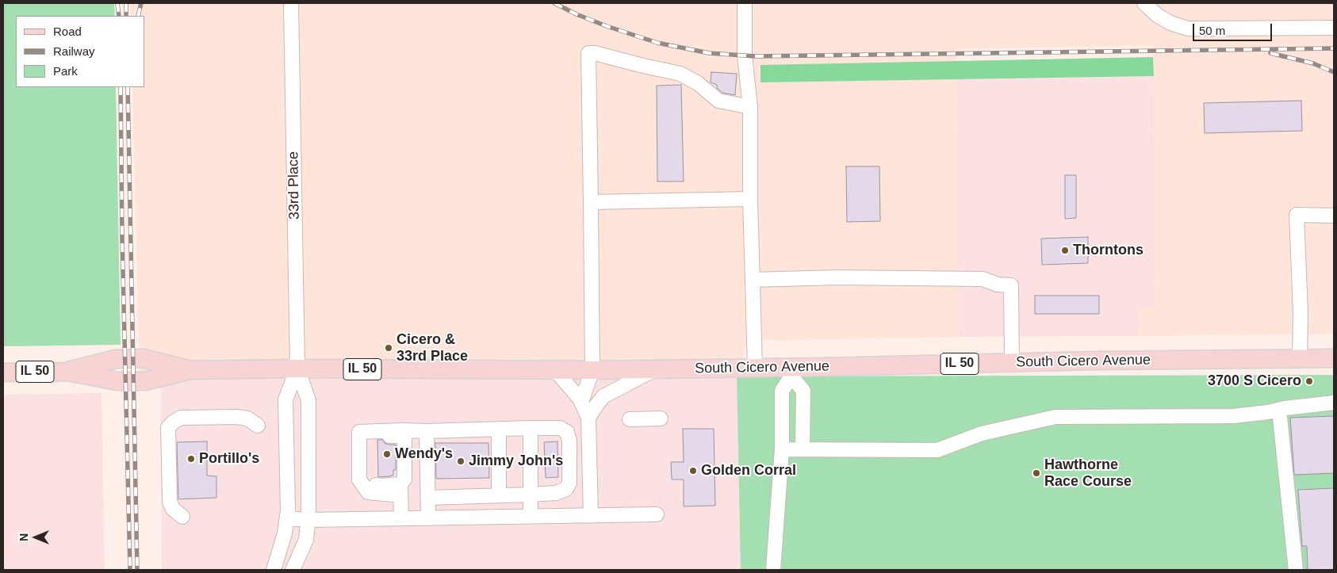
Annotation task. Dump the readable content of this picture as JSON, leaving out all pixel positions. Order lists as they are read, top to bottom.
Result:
{
  "streets": {
    "main road": ["South Cicero Avenue", "IL 50"],
    "lane": ["33rd Place"]
  },
  "crossings": [
    ["33rd Place", "South Cicero Avenue"]
  ],
  "places": [
    "Thorntons",
    "Cicero & 33rd Place",
    "3700 S Cicero",
    "Wendy's",
    "Portillo's",
    "Jimmy John's",
    "Golden Corral",
    "Hawthorne Race Course"
  ],
  "legend": ["Road", "Railway", "Park"],
  "scale_bar": "50 m",
  "north": "left"
}
